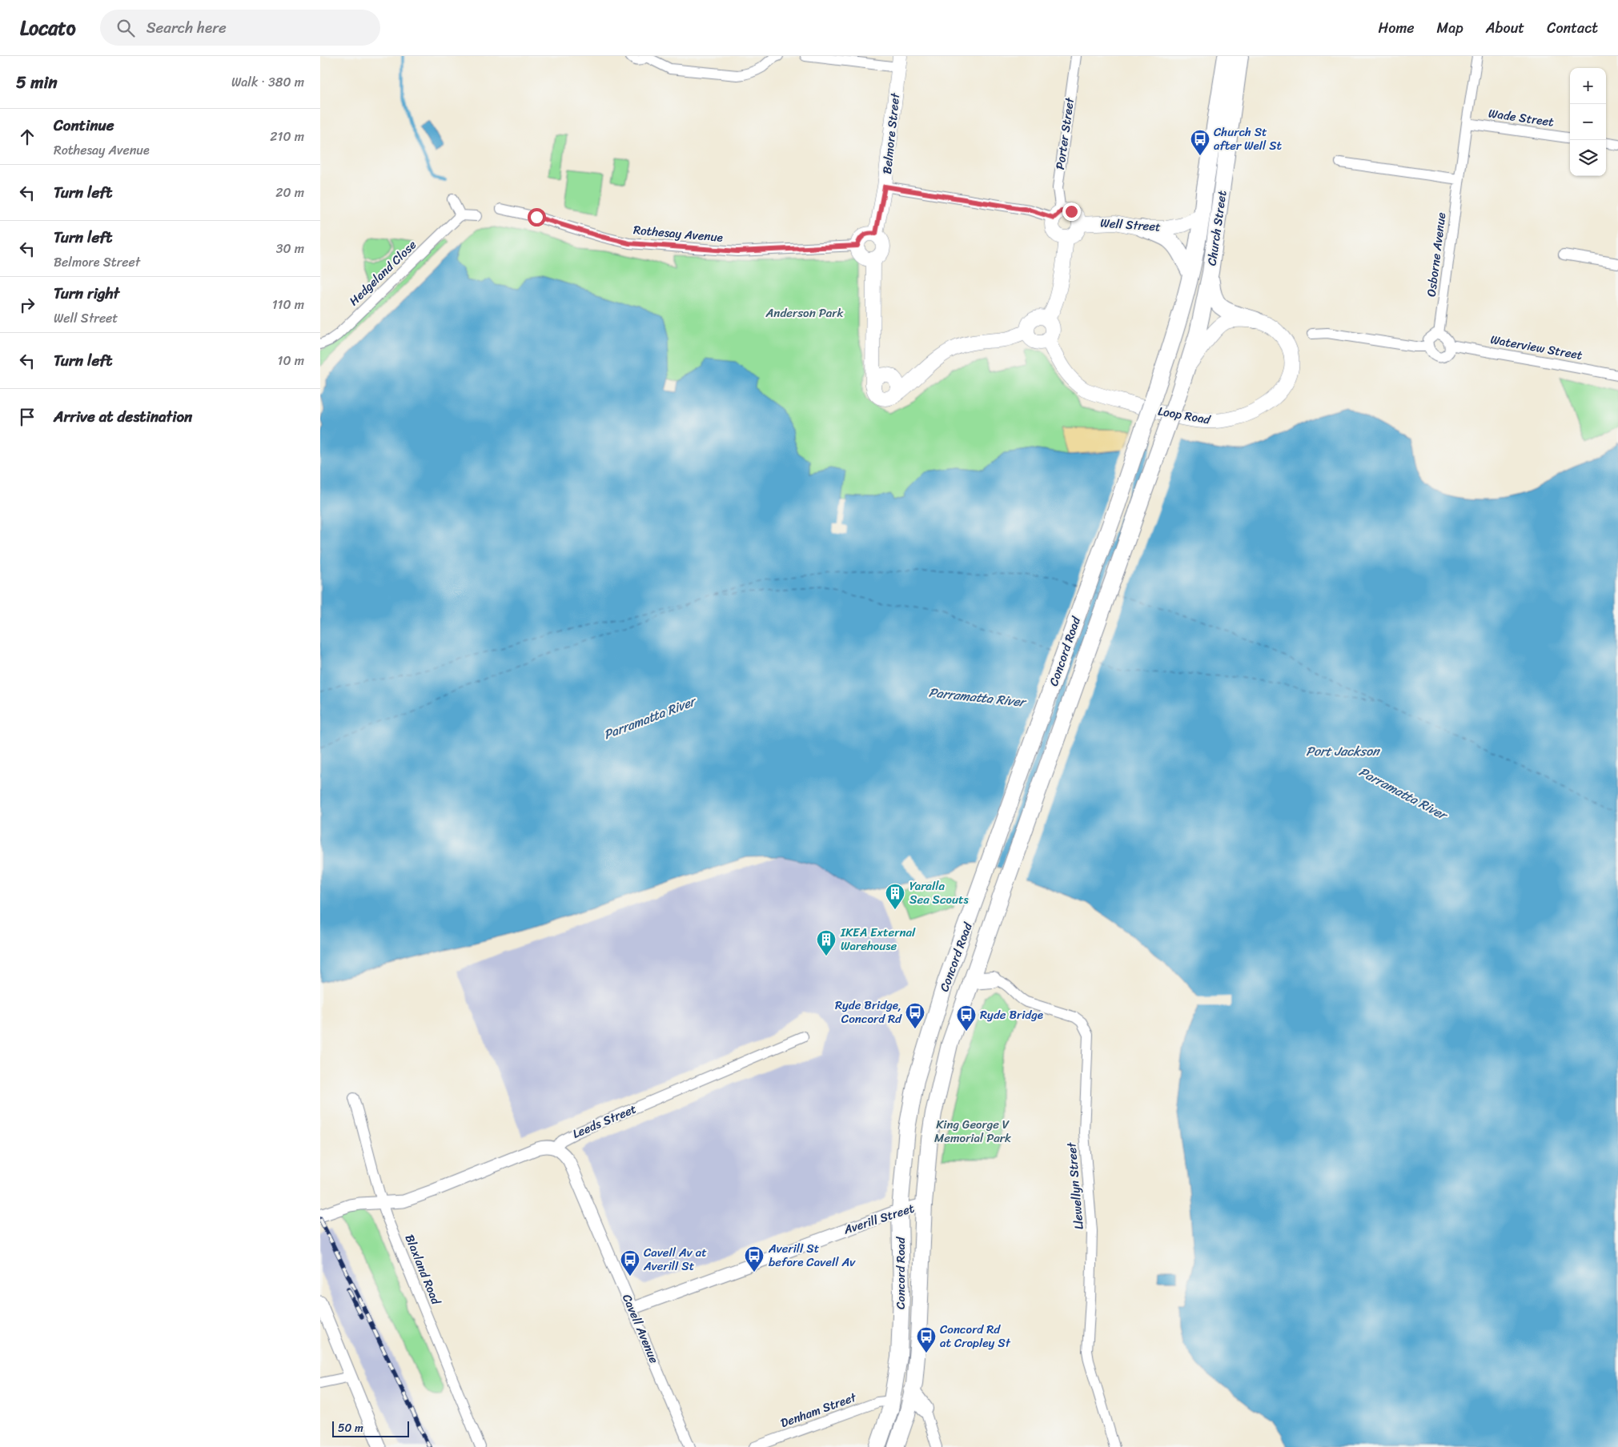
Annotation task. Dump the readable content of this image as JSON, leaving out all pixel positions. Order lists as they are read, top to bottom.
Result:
{
  "streets": {
    "highway": ["Church Street", "Concord Road"],
    "main road": ["Belmore Street", "Well Street", "Loop Road"],
    "street": [
      "Wade Street",
      "Porter Street",
      "Rothesay Avenue",
      "Osborne Avenue",
      "Hedgeland Close",
      "Waterview Street",
      "Leeds Street",
      "Llewellyn Street",
      "Averill Street",
      "Blaxland Road",
      "Cavell Avenue",
      "Denham Street"
    ]
  },
  "crossings": [
    ["Wade Street", "Osborne Avenue"],
    ["Belmore Street", "Rothesay Avenue"],
    ["Porter Street", "Well Street"],
    ["Well Street", "Church Street"],
    ["Church Street", "Loop Road"],
    ["Church Street", "Concord Road"],
    ["Osborne Avenue", "Waterview Street"],
    ["Concord Road", "Averill Street"],
    ["Concord Road", "Denham Street"],
    ["Leeds Street", "Cavell Avenue"],
    ["Averill Street", "Cavell Avenue"]
  ],
  "water": ["Parramatta River", "Port Jackson"],
  "parks": ["Anderson Park", "King George V Memorial Park"],
  "places": {
    "bus stop": [
      "Church St after Well St",
      "Ryde Bridge, Concord Rd",
      "Ryde Bridge",
      "Averill St before Cavell Av",
      "Cavell Av at Averill St",
      "Concord Rd at Cropley St"
    ],
    "building": ["Yaralla Sea Scouts", "IKEA External Warehouse"]
  },
  "scale_bar": "50 m",
  "page": {
    "header": "Locato",
    "search": "Search here",
    "nav": [
      "Home",
      "Map",
      "About",
      "Contact"
    ],
    "heading": ["5 min", "Walk · 380 m"],
    "map_buttons": ["+", "−"],
    "list": [
      ["Continue", "Rothesay Avenue", "210 m"],
      ["Turn left", "20 m"],
      ["Turn left", "Belmore Street", "30 m"],
      ["Turn right", "Well Street", "110 m"],
      ["Turn left", "10 m"],
      "Arrive at destination"
    ],
    "scale": "50 m"
  }
}
